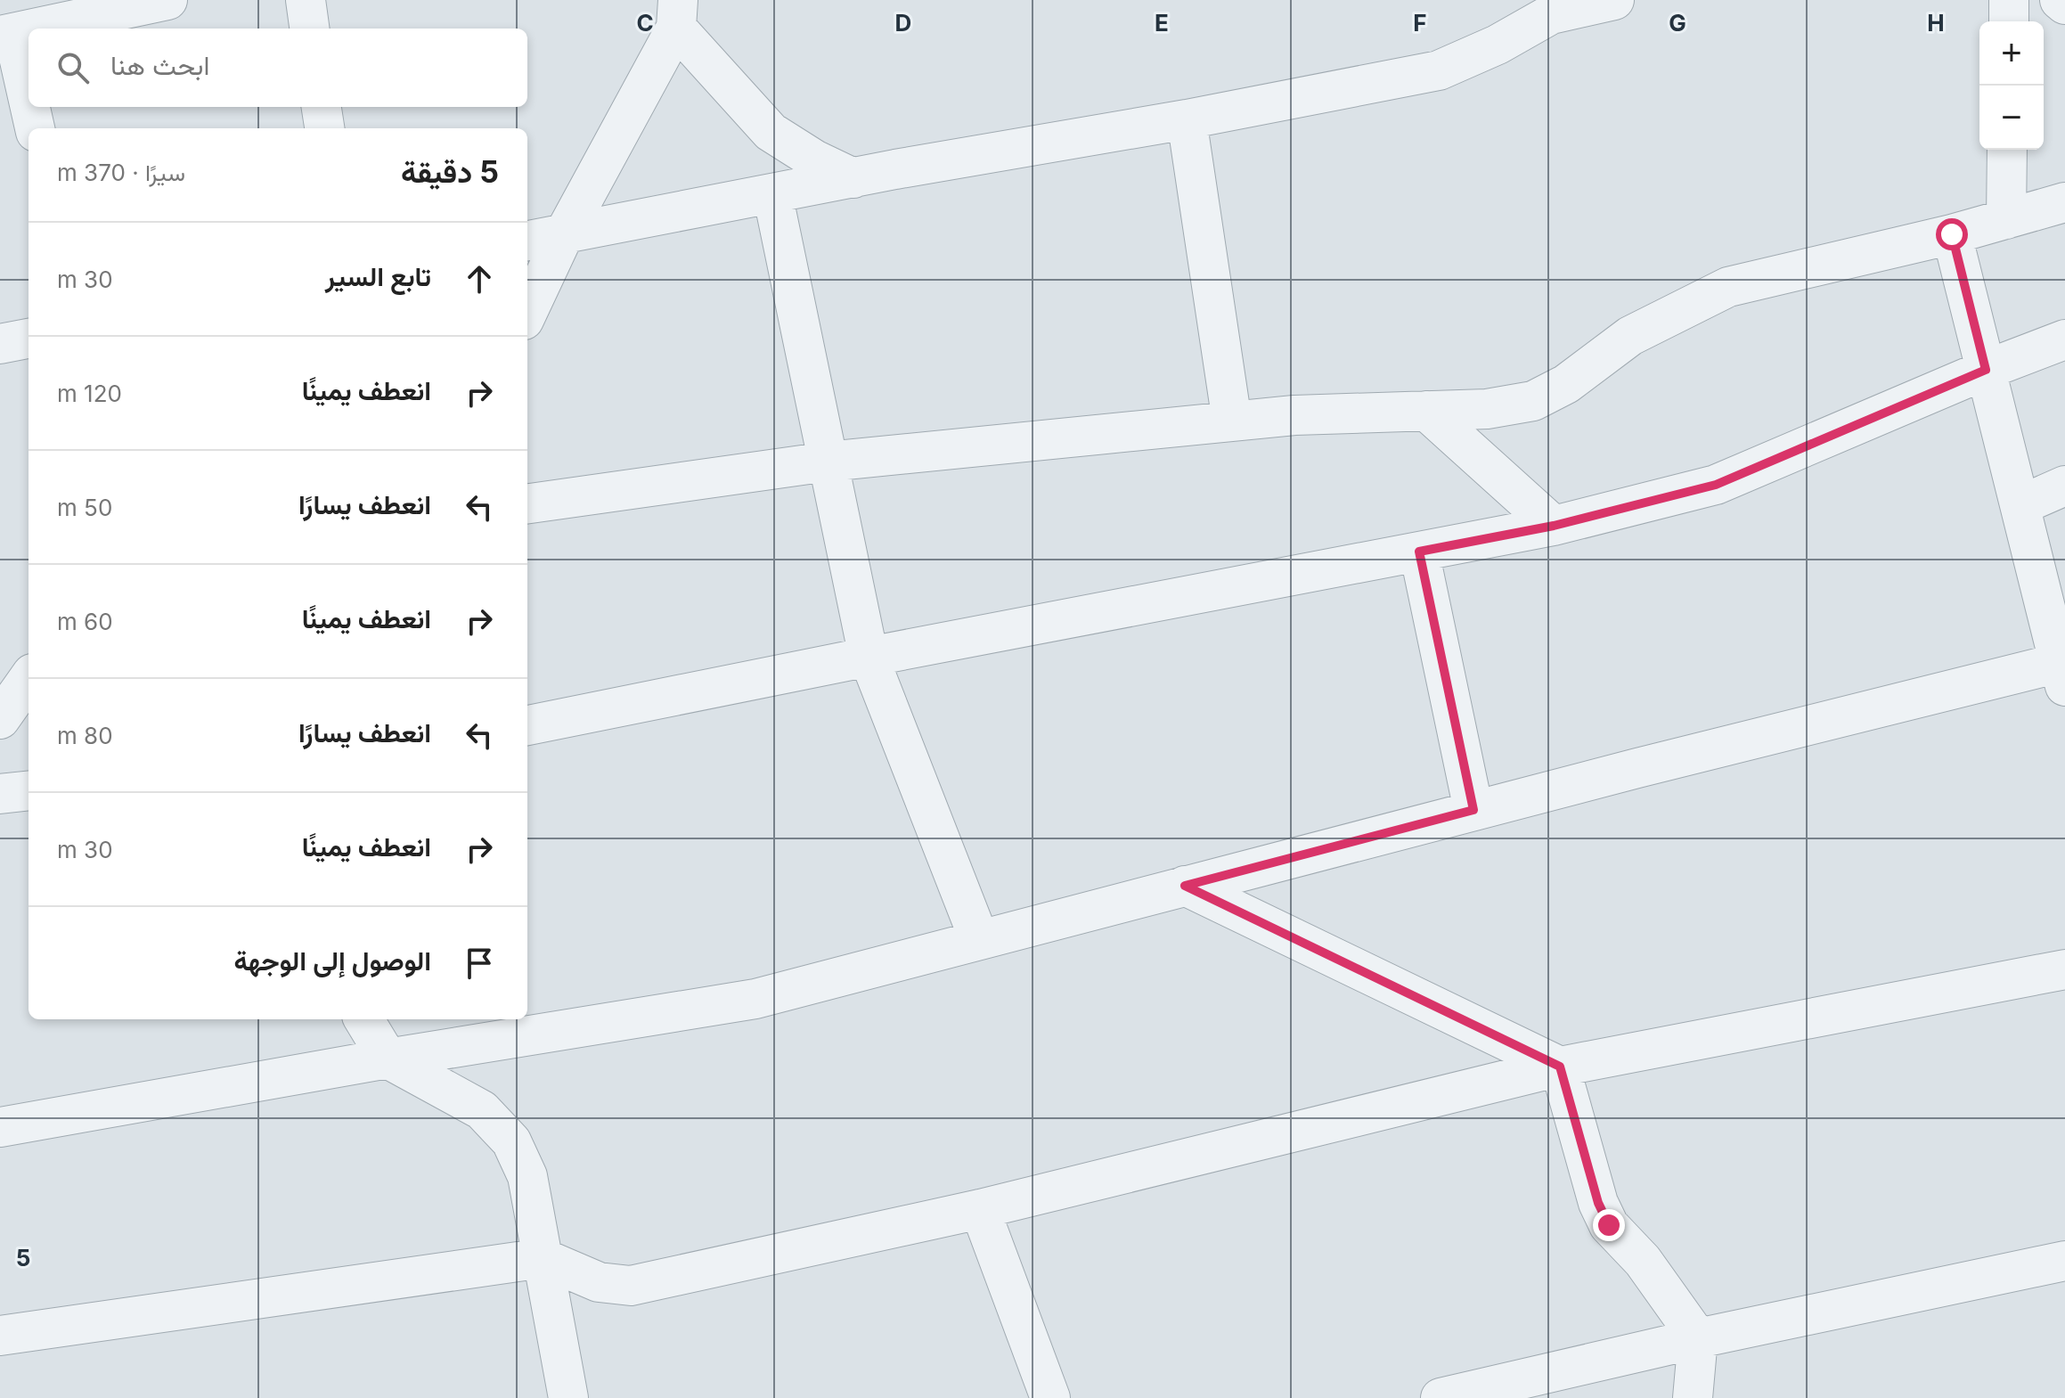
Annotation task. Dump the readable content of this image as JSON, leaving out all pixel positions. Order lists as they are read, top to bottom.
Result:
{
  "page": {
    "map_buttons": ["+", "−"],
    "search": "ابحث هنا",
    "heading": ["5 دقيقة", "سيرًا · 370 m"],
    "list": [
      ["تابع السير", "30 m"],
      ["انعطف يمينًا", "120 m"],
      ["انعطف يسارًا", "50 m"],
      ["انعطف يمينًا", "60 m"],
      ["انعطف يسارًا", "80 m"],
      ["انعطف يمينًا", "30 m"],
      "الوصول إلى الوجهة"
    ]
  },
  "grid": {
    "columns": [
      "C",
      "D",
      "E",
      "F",
      "G",
      "H"
    ],
    "rows": ["5"]
  }
}
